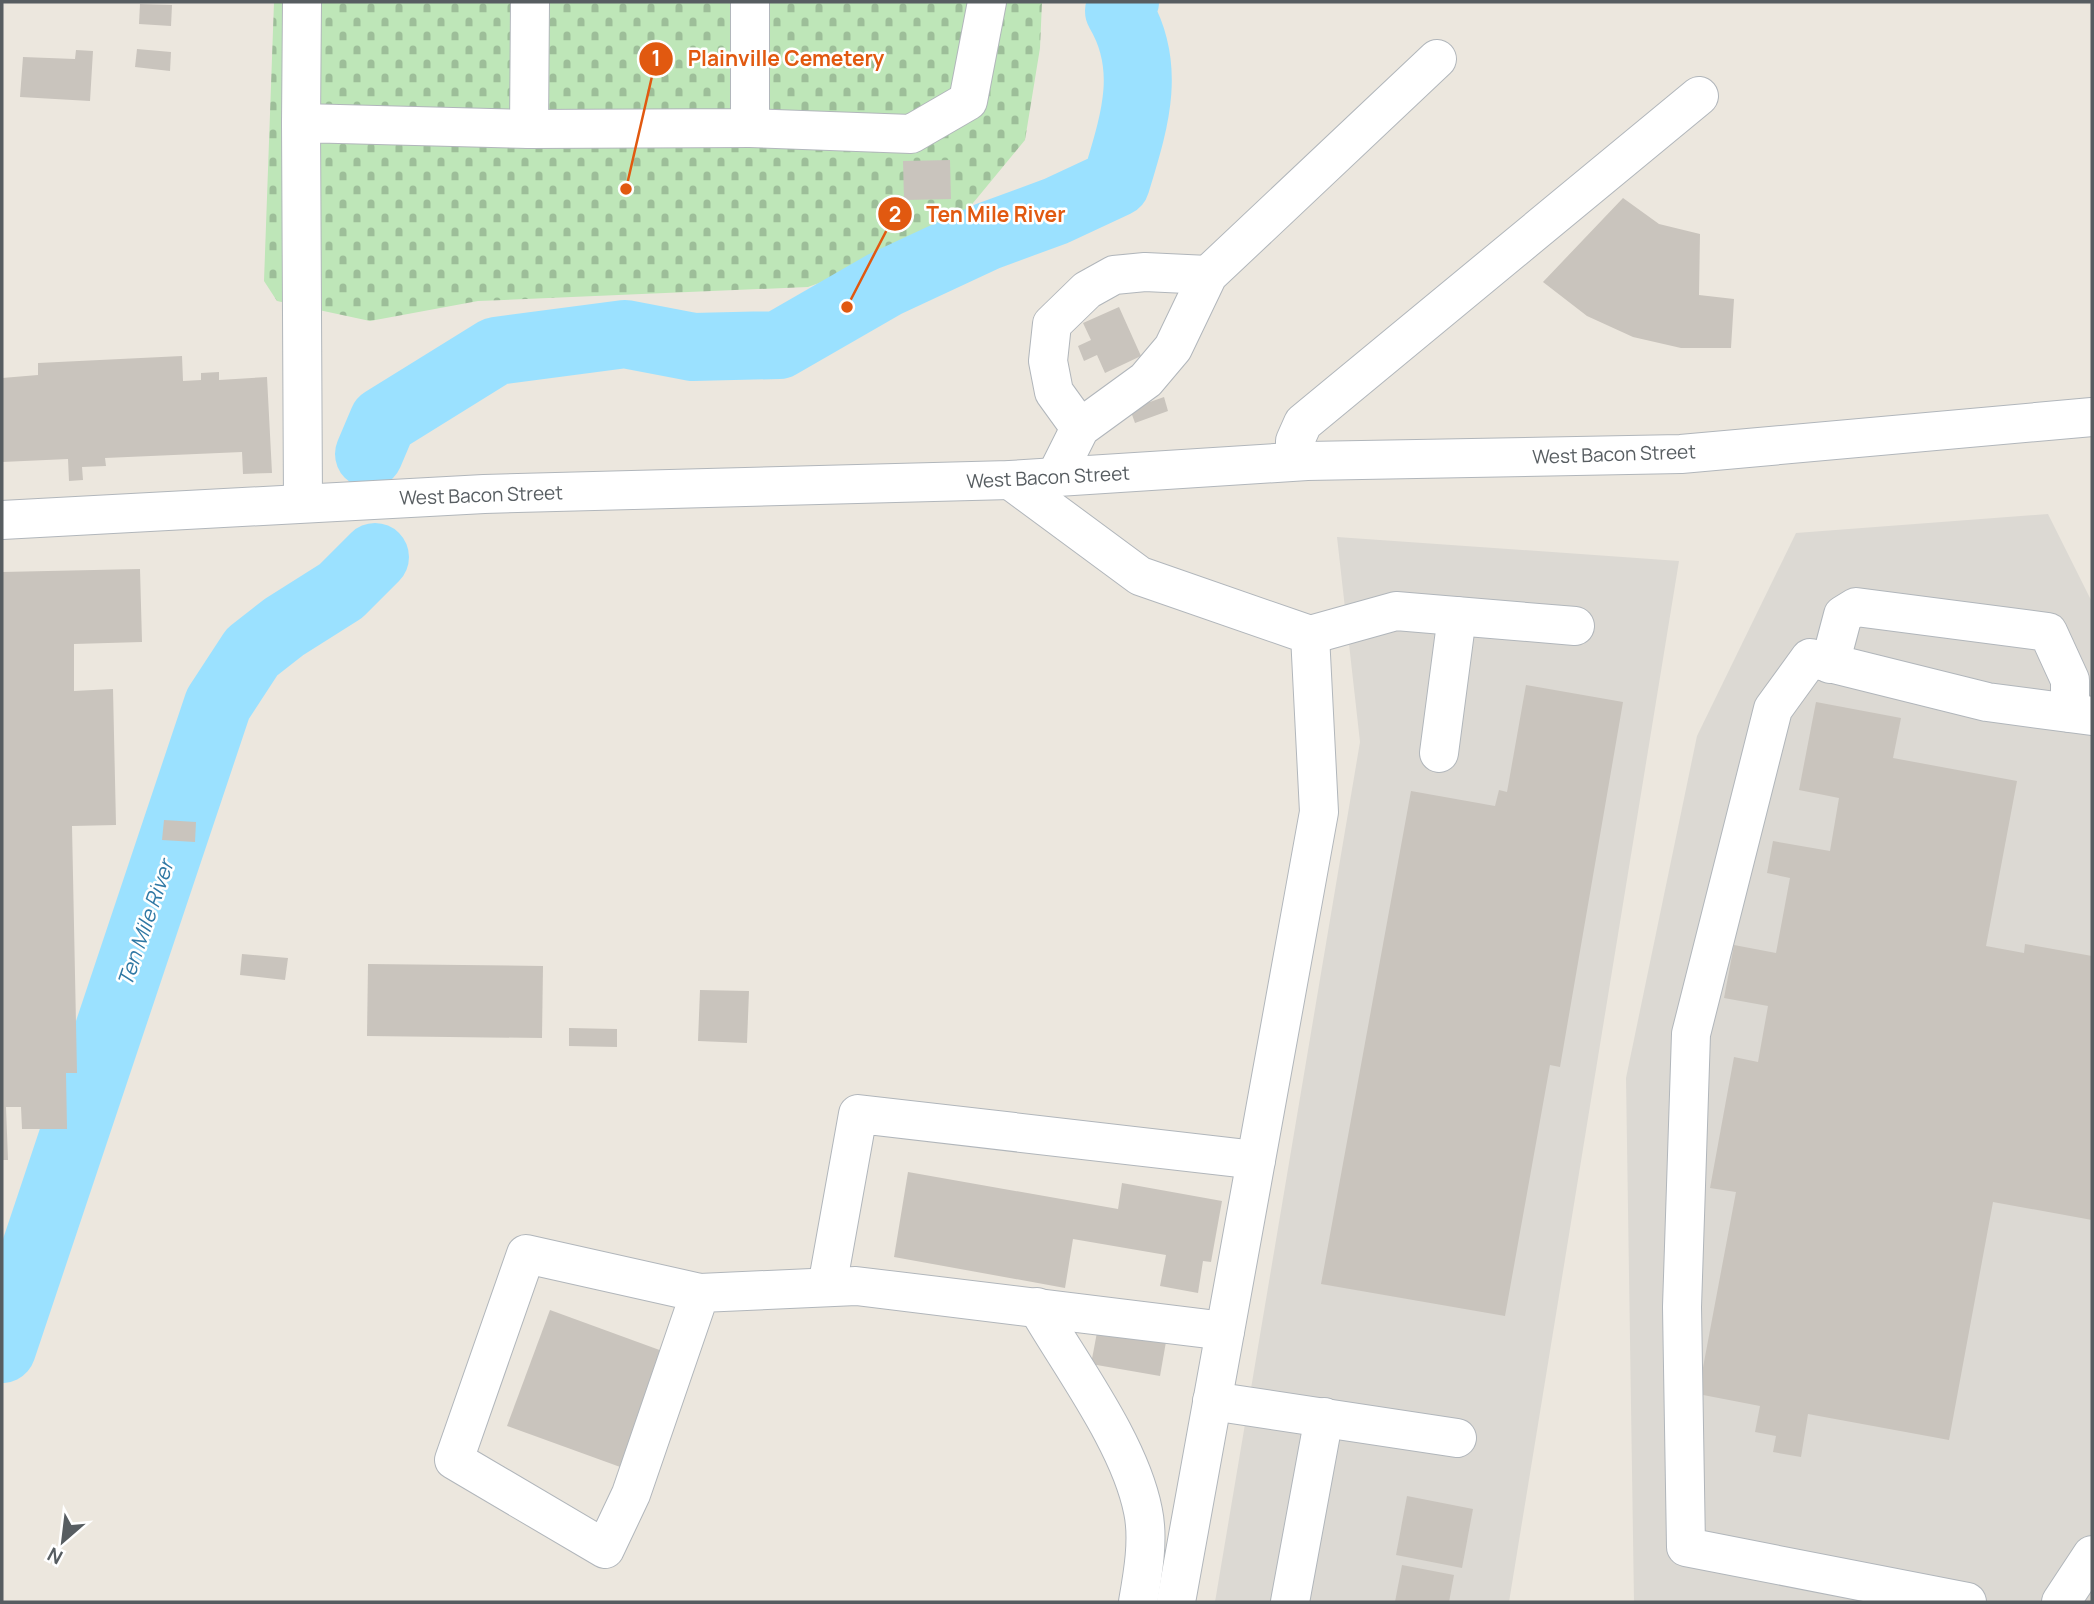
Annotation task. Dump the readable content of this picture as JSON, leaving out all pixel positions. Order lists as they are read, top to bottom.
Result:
{
  "streets": {
    "street": ["West Bacon Street"]
  },
  "water": ["Ten Mile River"],
  "places": ["Plainville Cemetery", "Ten Mile River"],
  "north": "bottom left"
}
